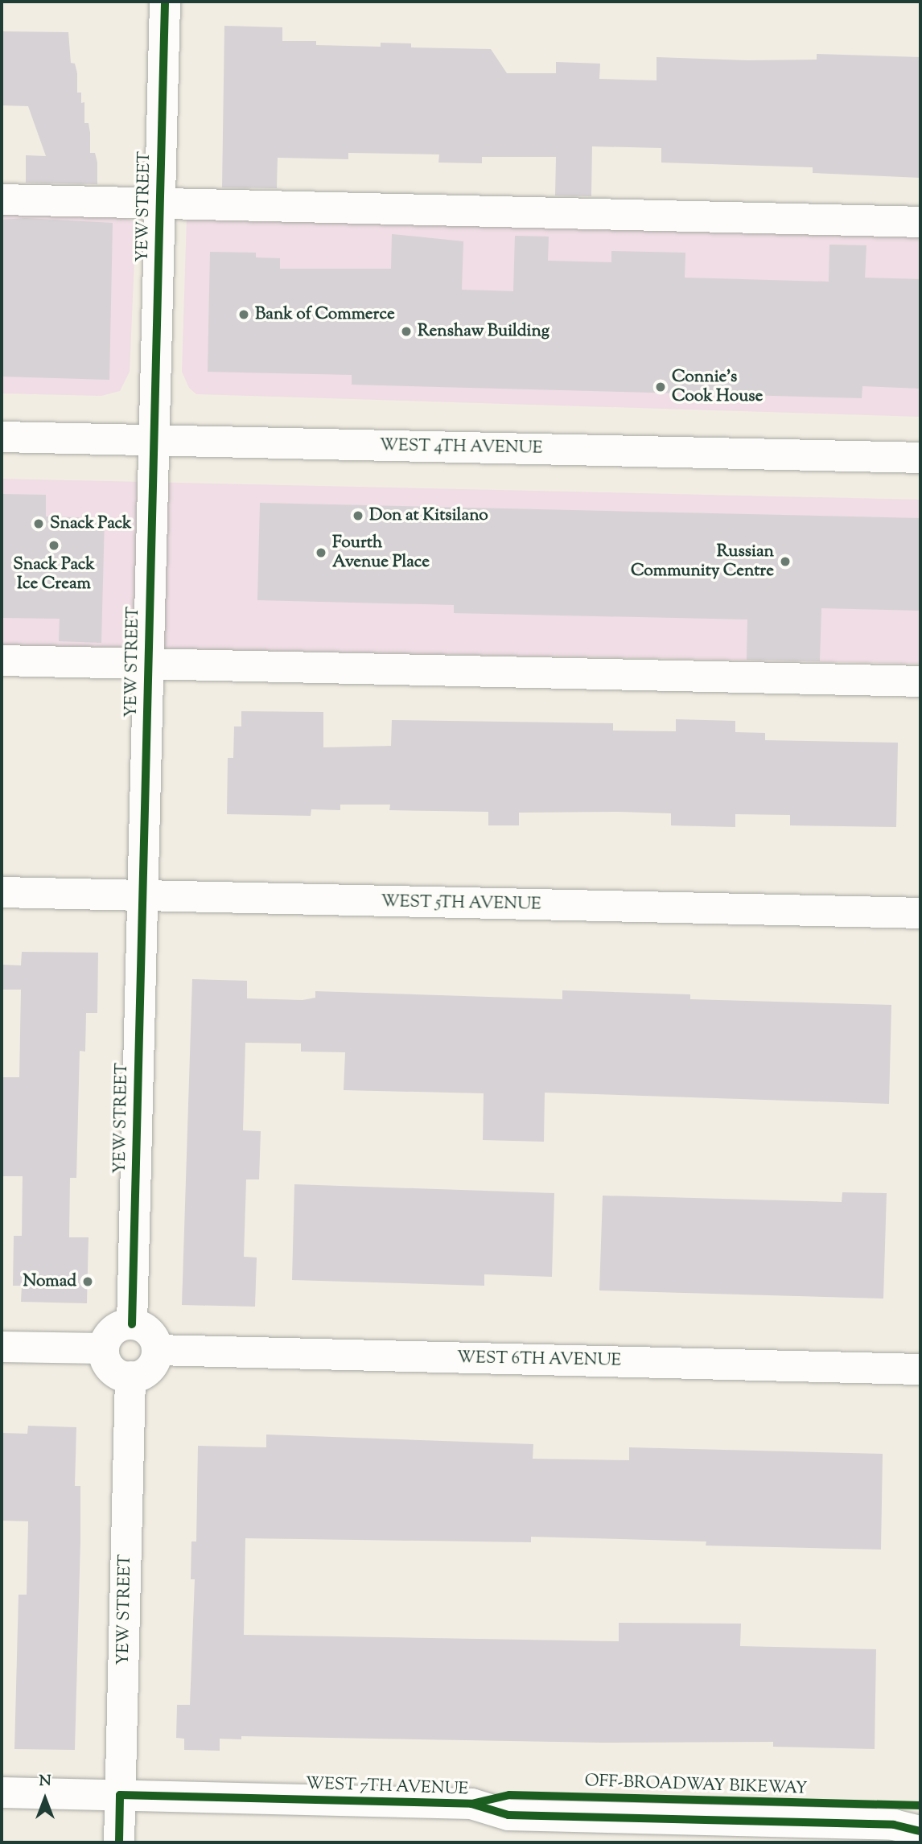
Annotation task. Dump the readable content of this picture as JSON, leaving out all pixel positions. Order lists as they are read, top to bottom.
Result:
{
  "streets": {
    "street": [
      "YEW STREET",
      "WEST 4TH AVENUE",
      "WEST 5TH AVENUE",
      "WEST 6TH AVENUE",
      "WEST 7TH AVENUE"
    ],
    "cycle path": ["OFF-BROADWAY BIKEWAY"]
  },
  "crossings": [
    ["YEW STREET", "WEST 4TH AVENUE"],
    ["YEW STREET", "WEST 5TH AVENUE"],
    ["YEW STREET", "WEST 6TH AVENUE"],
    ["YEW STREET", "WEST 7TH AVENUE"]
  ],
  "places": [
    "Bank of Commerce",
    "Renshaw Building",
    "Connie's Cook House",
    "Don at Kitsilano",
    "Snack Pack",
    "Snack Pack Ice Cream",
    "Fourth Avenue Place",
    "Russian Community Centre",
    "Nomad"
  ],
  "north": "top"
}
